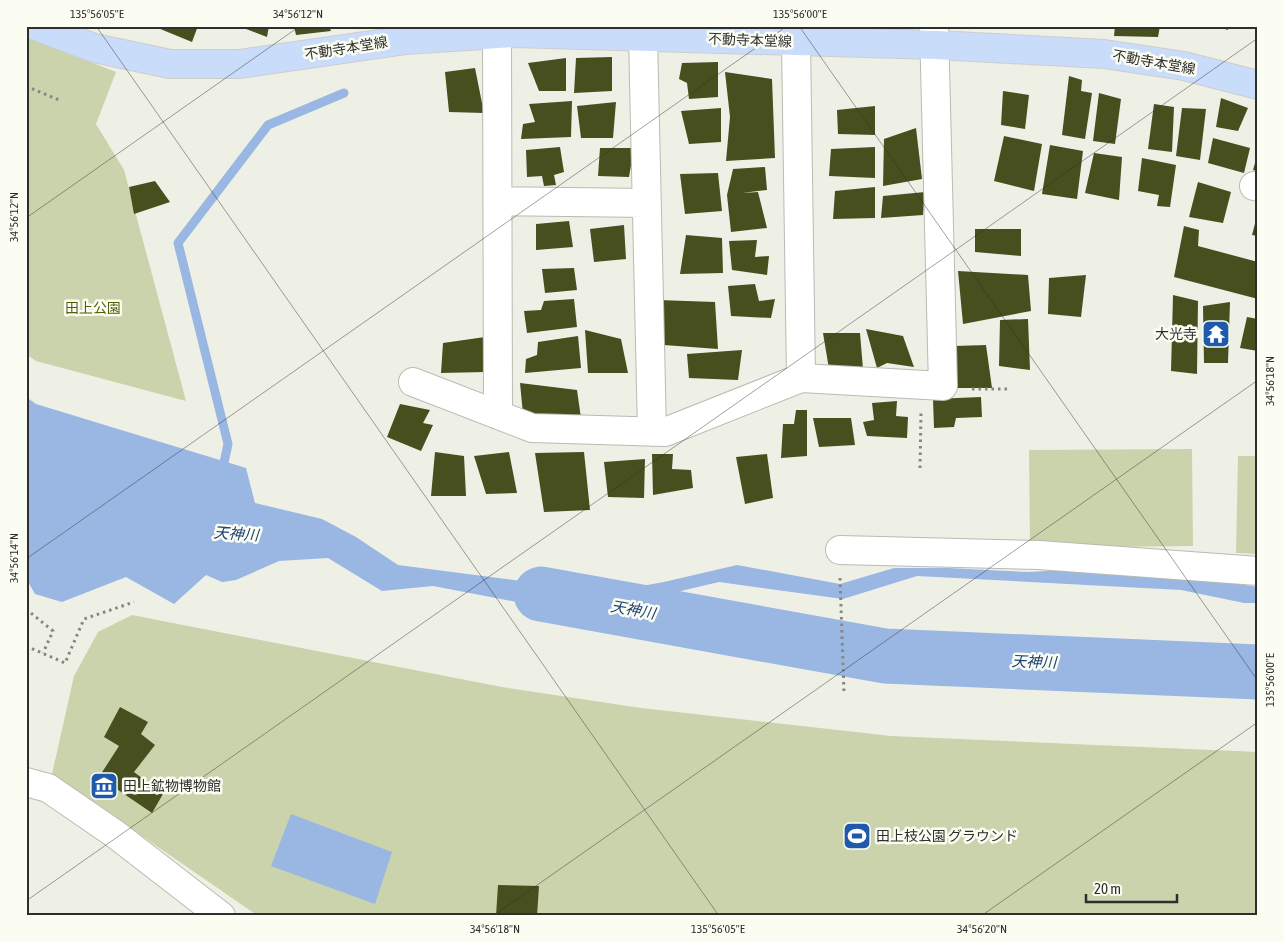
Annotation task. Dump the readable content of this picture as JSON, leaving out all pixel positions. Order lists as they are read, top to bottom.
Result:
{
  "streets": {
    "main road": ["不動寺本堂線"]
  },
  "water": ["天神川"],
  "parks": ["田上公園"],
  "places": {
    "temple": ["大光寺"],
    "museum": ["田上鉱物博物館"],
    "sports": ["田上枝公園 グラウンド"]
  },
  "scale_bar": "20 m",
  "coordinates": [
    "135°56'05\"E",
    "34°56'12\"N",
    "135°56'00\"E",
    "34°56'18\"N",
    "34°56'14\"N",
    "34°56'20\"N"
  ]
}
